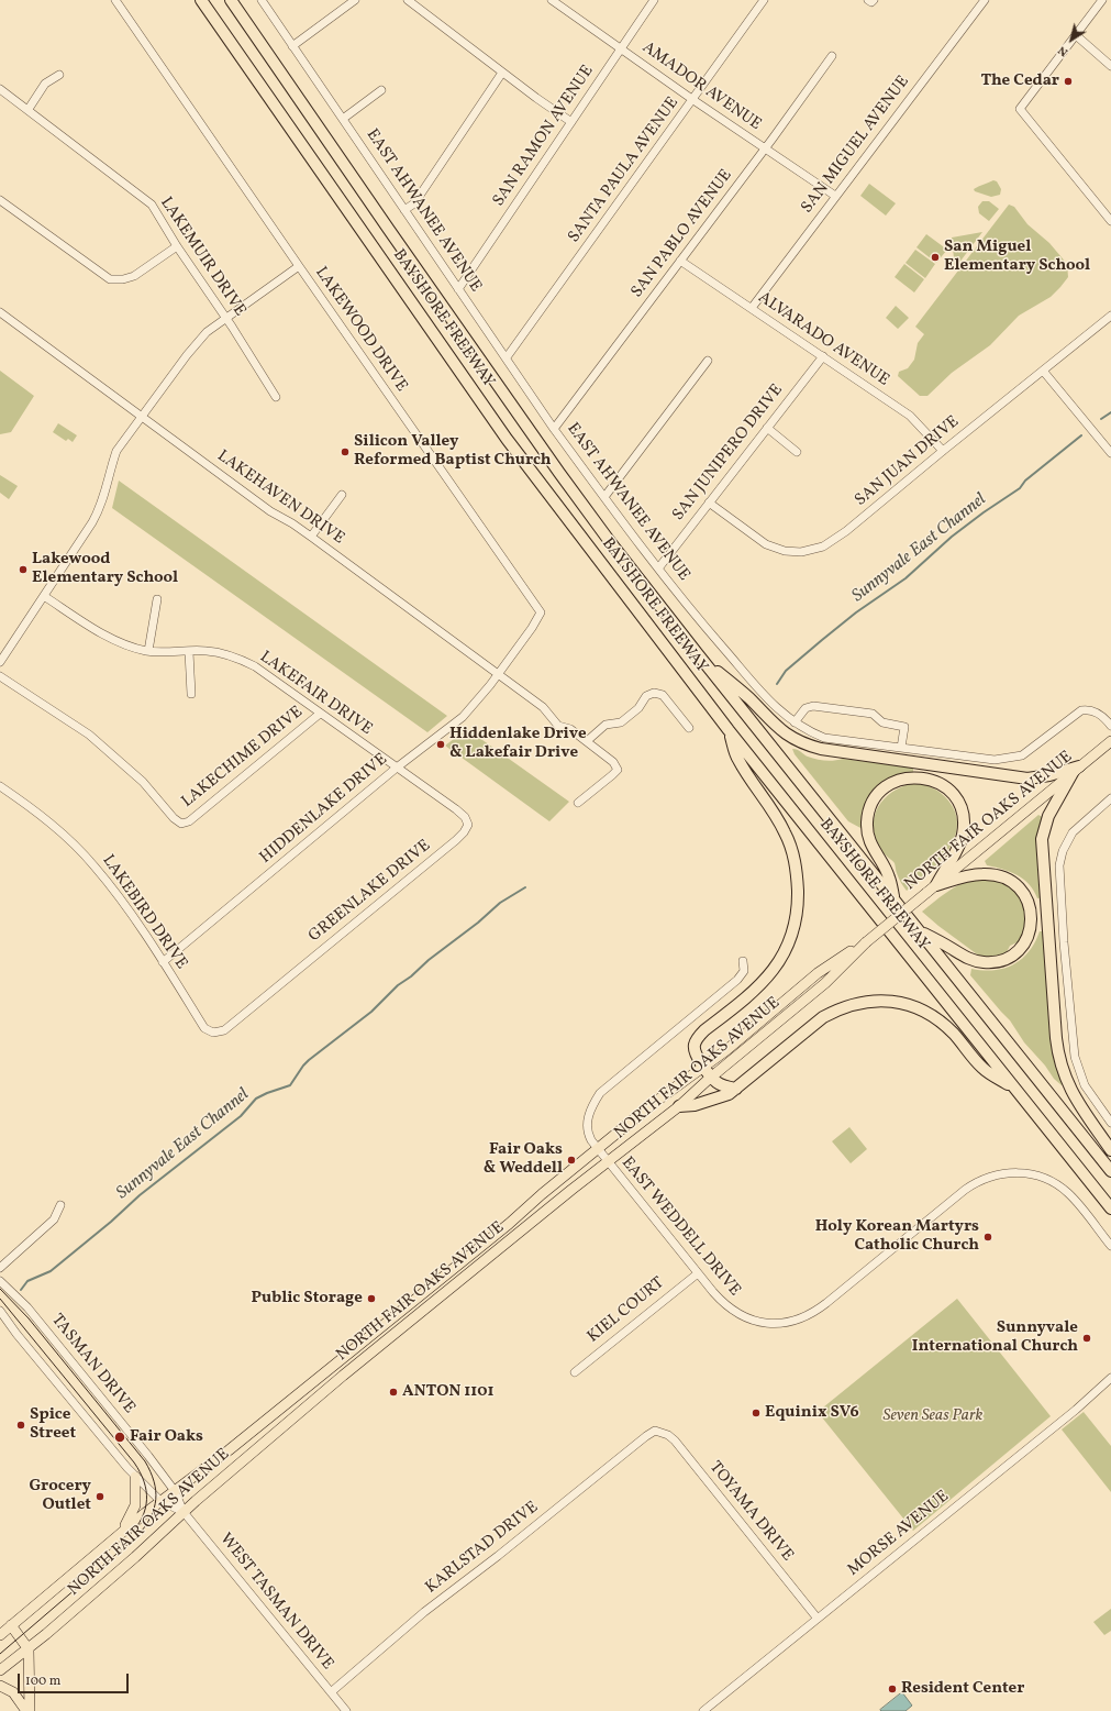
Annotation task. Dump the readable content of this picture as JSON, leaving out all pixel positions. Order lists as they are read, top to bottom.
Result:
{
  "streets": {
    "highway": ["BAYSHORE FREEWAY"],
    "main road": ["NORTH FAIR OAKS AVENUE"],
    "street": [
      "AMADOR AVENUE",
      "SAN RAMON AVENUE",
      "SAN MIGUEL AVENUE",
      "SANTA PAULA AVENUE",
      "EAST AHWANEE AVENUE",
      "SAN PABLO AVENUE",
      "LAKEMUIR DRIVE",
      "LAKEWOOD DRIVE",
      "ALVARADO AVENUE",
      "SAN JUNIPERO DRIVE",
      "SAN JUAN DRIVE",
      "LAKEHAVEN DRIVE",
      "LAKEFAIR DRIVE",
      "LAKECHIME DRIVE",
      "HIDDENLAKE DRIVE",
      "GREENLAKE DRIVE",
      "LAKEBIRD DRIVE",
      "EAST WEDDELL DRIVE",
      "KIEL COURT",
      "TASMAN DRIVE",
      "TOYAMA DRIVE",
      "MORSE AVENUE",
      "KARLSTAD DRIVE",
      "WEST TASMAN DRIVE"
    ]
  },
  "crossings": [
    ["AMADOR AVENUE", "SAN RAMON AVENUE"],
    ["AMADOR AVENUE", "SAN MIGUEL AVENUE"],
    ["AMADOR AVENUE", "SANTA PAULA AVENUE"],
    ["AMADOR AVENUE", "SAN PABLO AVENUE"],
    ["SAN RAMON AVENUE", "EAST AHWANEE AVENUE"],
    ["SAN MIGUEL AVENUE", "ALVARADO AVENUE"],
    ["SANTA PAULA AVENUE", "EAST AHWANEE AVENUE"],
    ["EAST AHWANEE AVENUE", "SAN PABLO AVENUE"],
    ["EAST AHWANEE AVENUE", "SAN JUNIPERO DRIVE"],
    ["SAN PABLO AVENUE", "ALVARADO AVENUE"],
    ["LAKEWOOD DRIVE", "LAKEHAVEN DRIVE"],
    ["LAKEWOOD DRIVE", "HIDDENLAKE DRIVE"],
    ["ALVARADO AVENUE", "SAN JUNIPERO DRIVE"],
    ["ALVARADO AVENUE", "SAN JUAN DRIVE"],
    ["SAN JUNIPERO DRIVE", "SAN JUAN DRIVE"],
    ["LAKEHAVEN DRIVE", "HIDDENLAKE DRIVE"],
    ["LAKEFAIR DRIVE", "LAKECHIME DRIVE"],
    ["LAKEFAIR DRIVE", "HIDDENLAKE DRIVE"],
    ["LAKEFAIR DRIVE", "GREENLAKE DRIVE"],
    ["HIDDENLAKE DRIVE", "GREENLAKE DRIVE"],
    ["HIDDENLAKE DRIVE", "LAKEBIRD DRIVE"],
    ["NORTH FAIR OAKS AVENUE", "EAST WEDDELL DRIVE"],
    ["NORTH FAIR OAKS AVENUE", "TASMAN DRIVE"],
    ["NORTH FAIR OAKS AVENUE", "WEST TASMAN DRIVE"],
    ["GREENLAKE DRIVE", "LAKEBIRD DRIVE"],
    ["EAST WEDDELL DRIVE", "KIEL COURT"],
    ["TASMAN DRIVE", "WEST TASMAN DRIVE"],
    ["TOYAMA DRIVE", "MORSE AVENUE"],
    ["TOYAMA DRIVE", "KARLSTAD DRIVE"],
    ["KARLSTAD DRIVE", "WEST TASMAN DRIVE"]
  ],
  "water": ["Sunnyvale East Channel"],
  "parks": ["Seven Seas Park"],
  "places": [
    "The Cedar",
    "San Miguel Elementary School",
    "Silicon Valley Reformed Baptist Church",
    "Lakewood Elementary School",
    "Hiddenlake Drive & Lakefair Drive",
    "Fair Oaks & Weddell",
    "Holy Korean Martyrs Catholic Church",
    "Public Storage",
    "Sunnyvale International Church",
    "ANTON 1101",
    "Equinix SV6",
    "Spice Street",
    "Fair Oaks",
    "Grocery Outlet",
    "Resident Center"
  ],
  "scale_bar": "100 m",
  "north": "bottom left"
}
